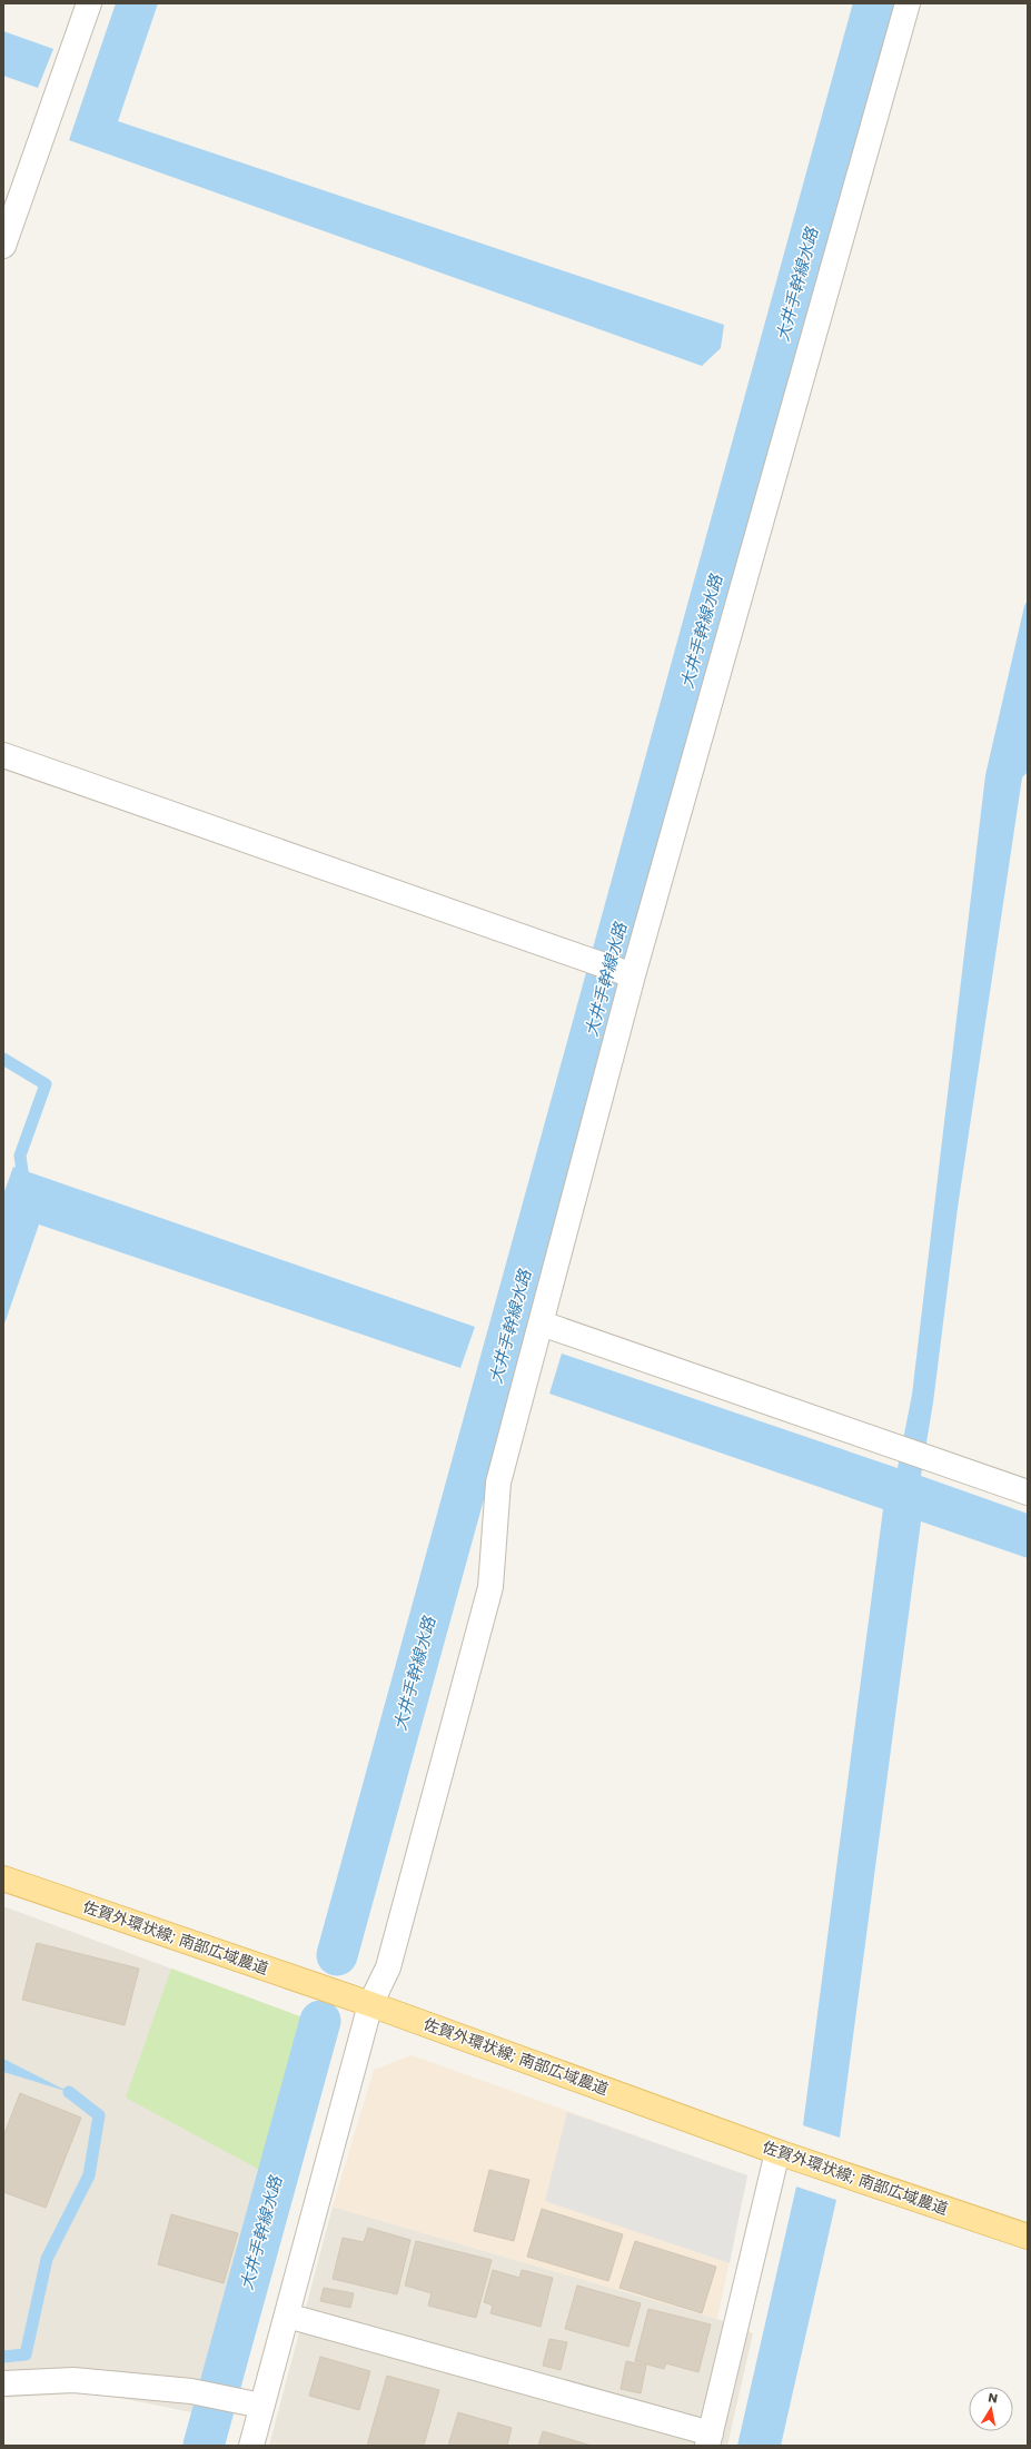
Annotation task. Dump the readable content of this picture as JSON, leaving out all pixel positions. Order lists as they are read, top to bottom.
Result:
{
  "streets": {
    "main road": ["佐賀外環状線; 南部広域農道"]
  },
  "water": ["大井手幹線水路"],
  "north": "top"
}
